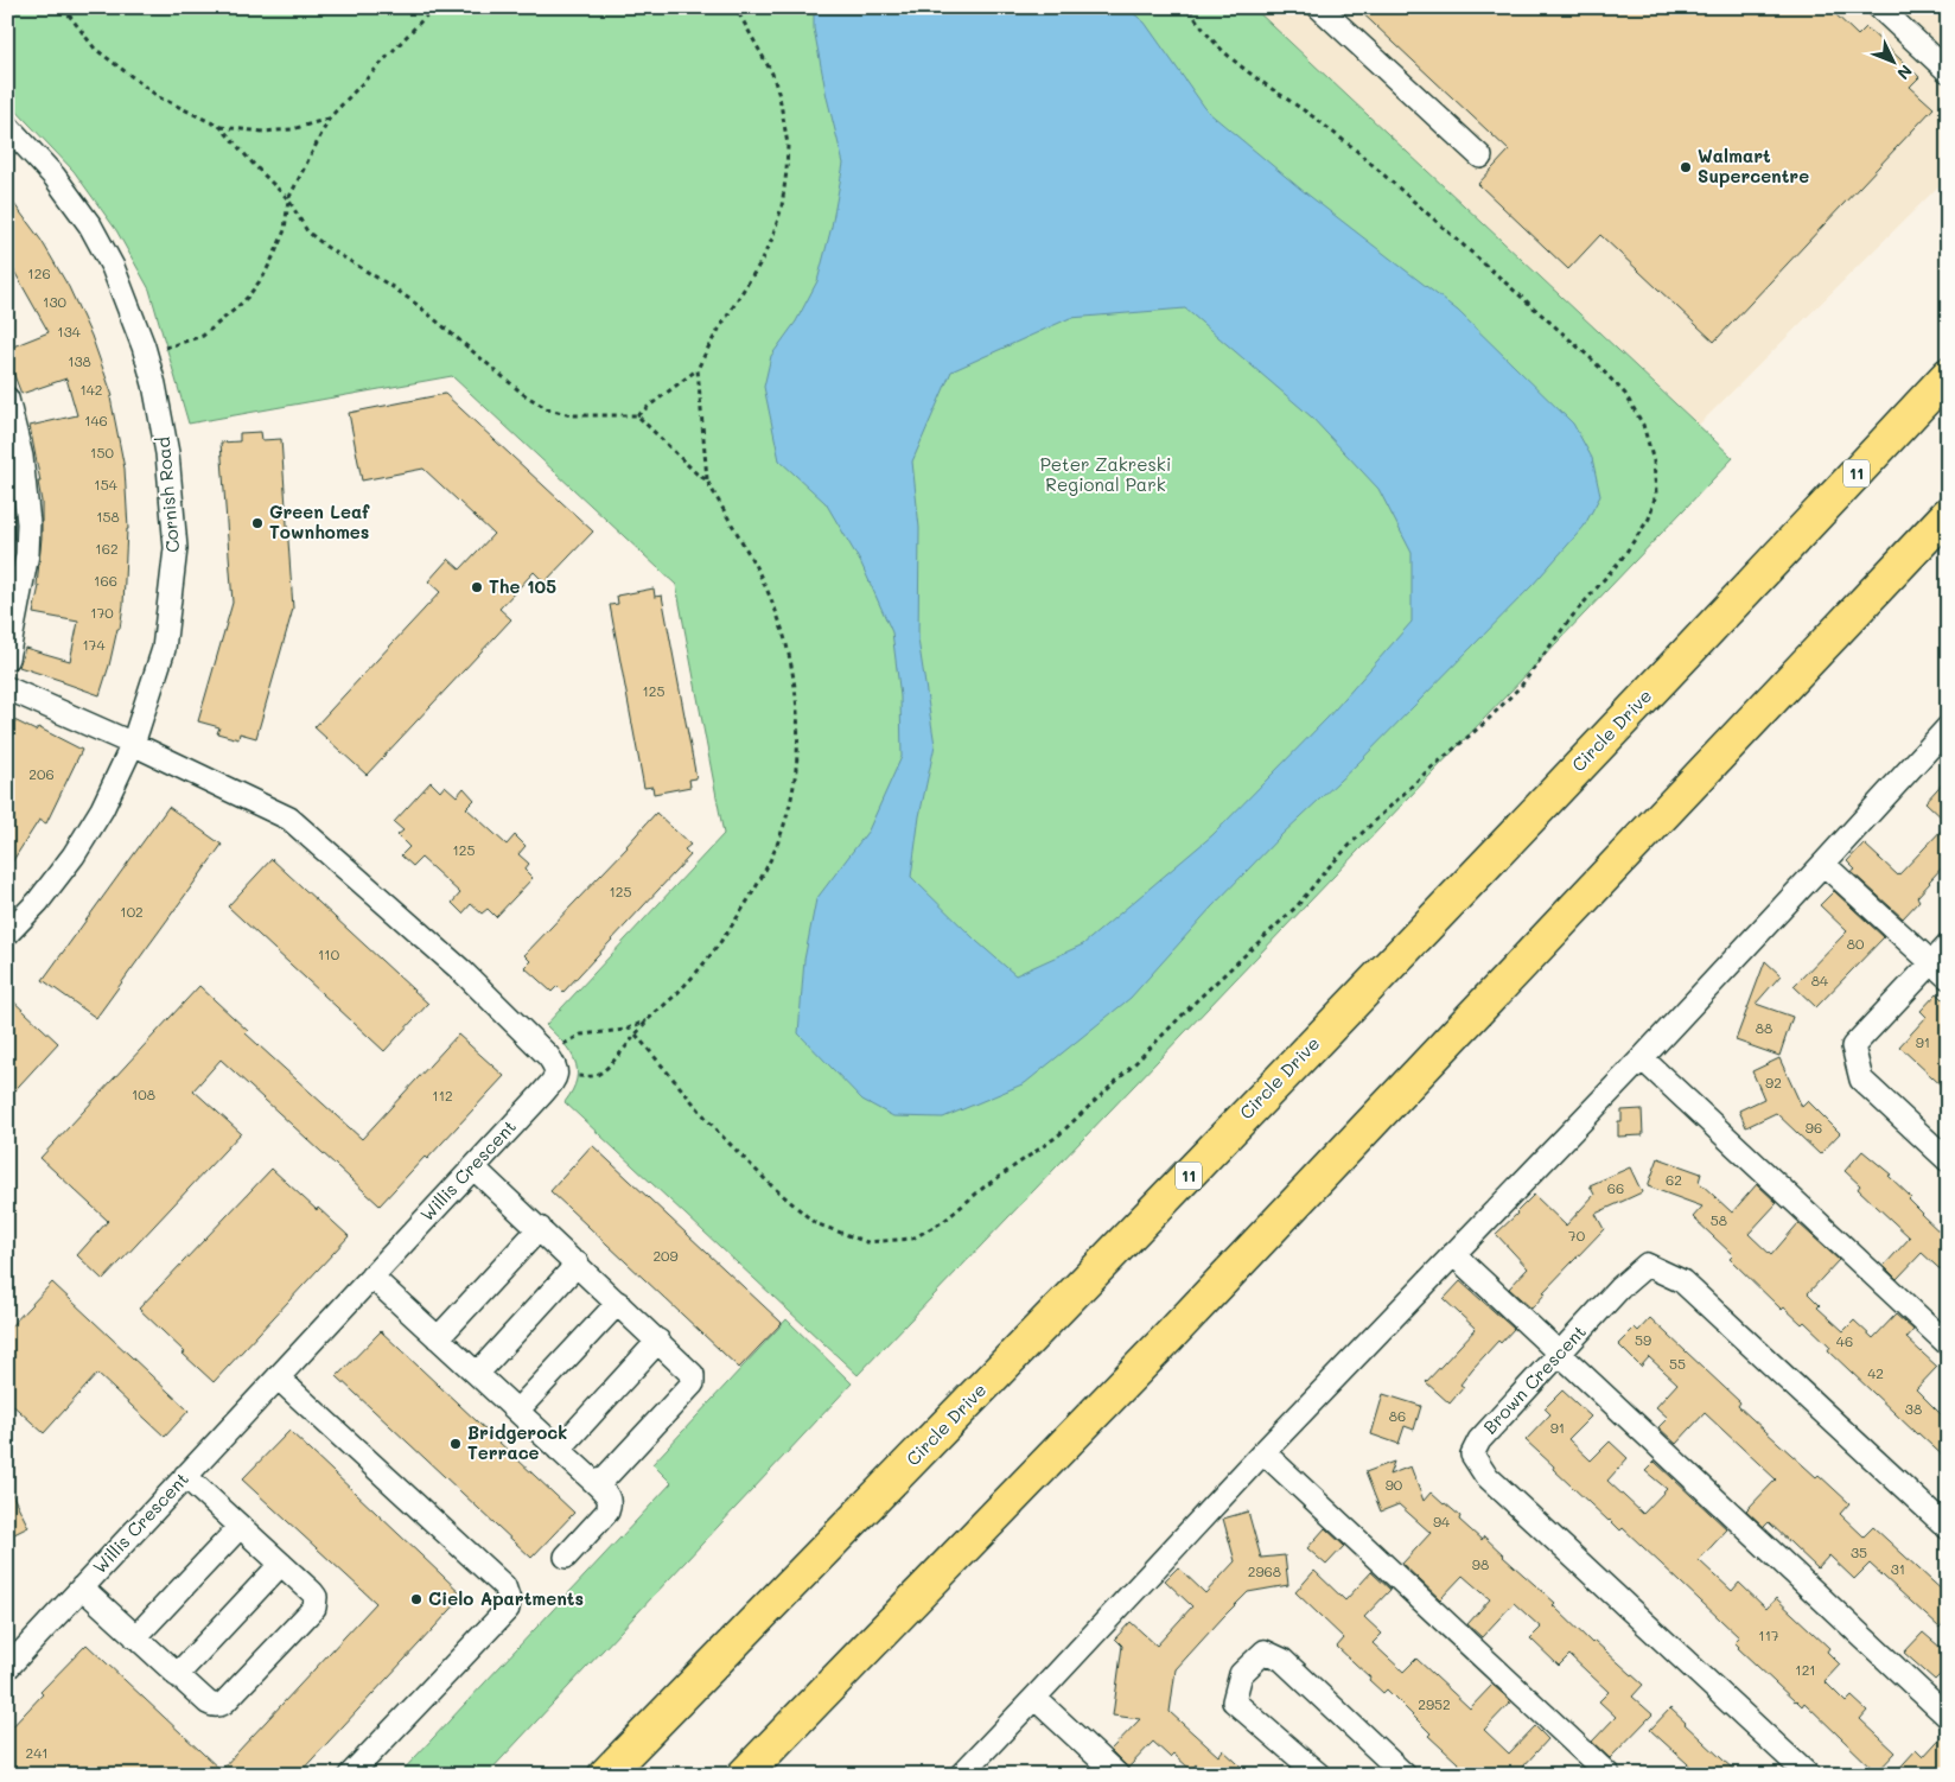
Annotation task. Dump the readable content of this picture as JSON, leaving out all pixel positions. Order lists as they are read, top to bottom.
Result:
{
  "streets": {
    "highway": ["11", "Circle Drive"],
    "street": ["Cornish Road", "Willis Crescent", "Brown Crescent"]
  },
  "crossings": [
    ["Cornish Road", "Willis Crescent"]
  ],
  "parks": ["Peter Zakreski Regional Park"],
  "places": [
    "Walmart Supercentre",
    "Green Leaf Townhomes",
    "The 105",
    "Bridgerock Terrace",
    "Cielo Apartments"
  ],
  "house_numbers": [
    "126",
    "130",
    "134",
    "138",
    "142",
    "146",
    "150",
    "154",
    "158",
    "162",
    "166",
    "170",
    "174",
    "125",
    "206",
    "125",
    "125",
    "102",
    "80",
    "110",
    "84",
    "88",
    "91",
    "92",
    "108",
    "112",
    "96",
    "62",
    "66",
    "58",
    "70",
    "209",
    "59",
    "46",
    "55",
    "42",
    "38",
    "86",
    "91",
    "90",
    "94",
    "35",
    "98",
    "31",
    "2968",
    "117",
    "121",
    "2952",
    "241"
  ],
  "north": "bottom right"
}
